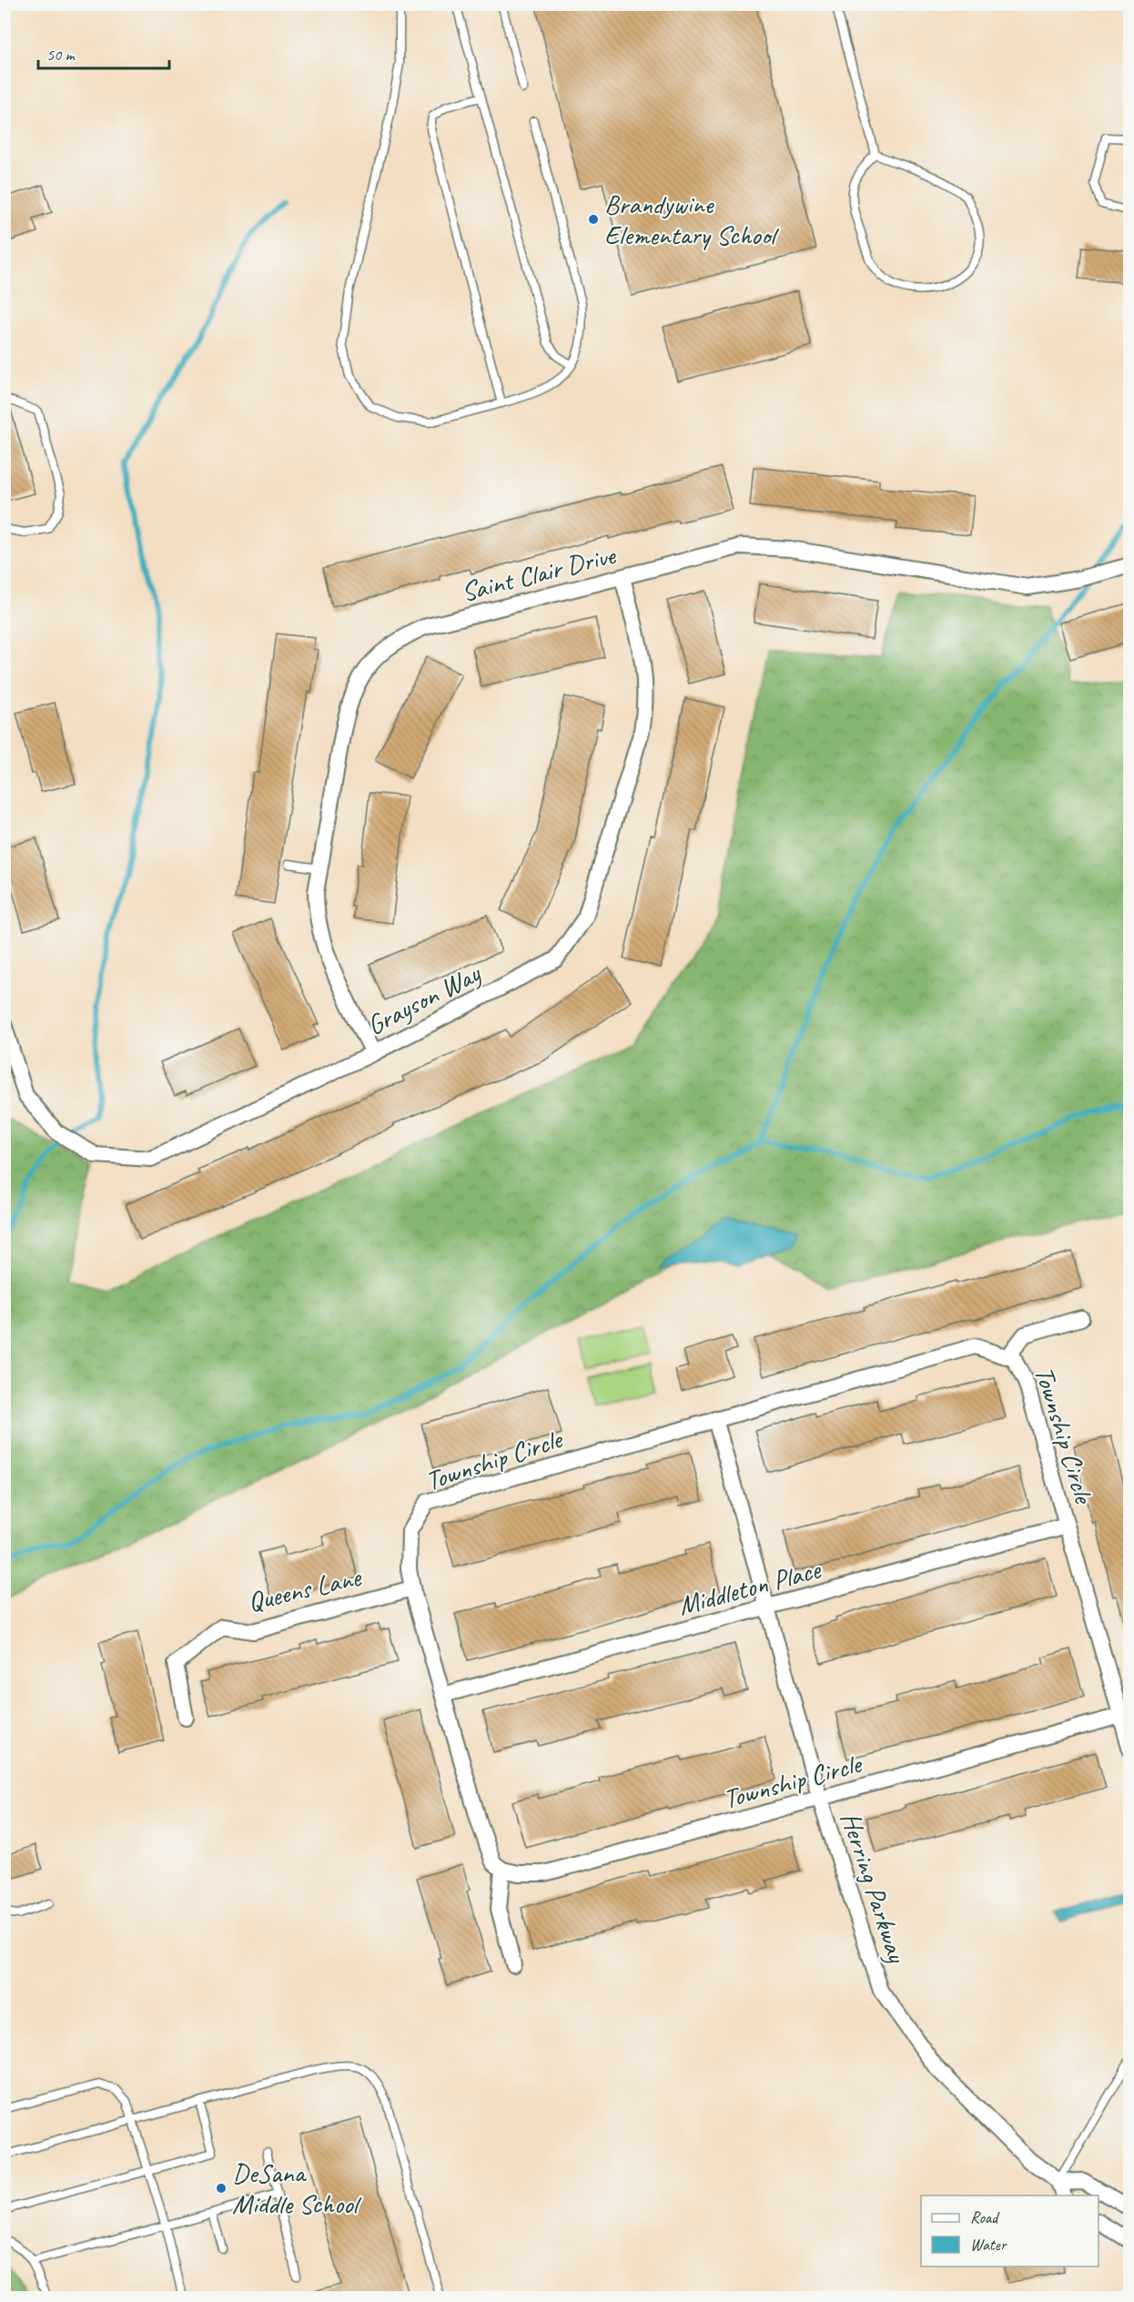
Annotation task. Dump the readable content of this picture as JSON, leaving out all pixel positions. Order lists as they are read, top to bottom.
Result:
{
  "streets": {
    "street": [
      "Saint Clair Drive",
      "Grayson Way",
      "Township Circle",
      "Middleton Place",
      "Queens Lane",
      "Herring Parkway"
    ]
  },
  "crossings": [
    ["Saint Clair Drive", "Grayson Way"],
    ["Township Circle", "Middleton Place"],
    ["Township Circle", "Queens Lane"],
    ["Township Circle", "Herring Parkway"],
    ["Middleton Place", "Herring Parkway"]
  ],
  "places": ["Brandywine Elementary School", "DeSana Middle School"],
  "legend": ["Road", "Water"],
  "scale_bar": "50 m"
}
